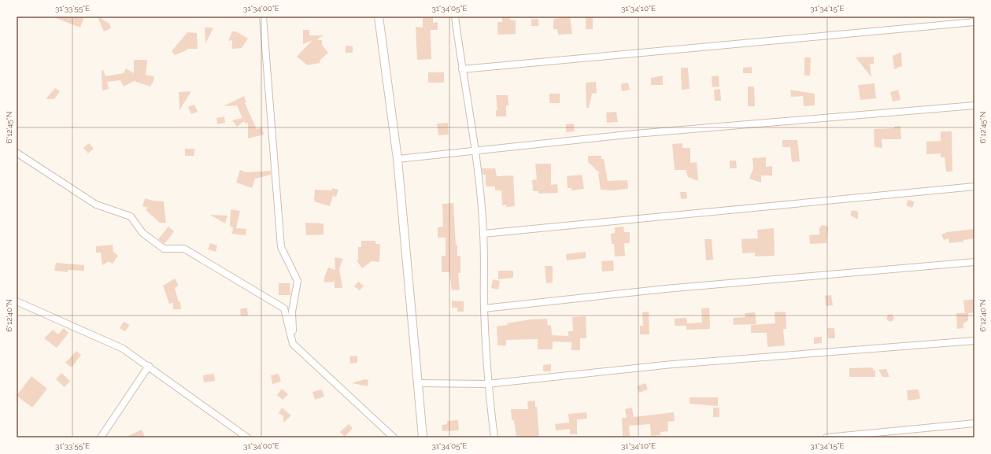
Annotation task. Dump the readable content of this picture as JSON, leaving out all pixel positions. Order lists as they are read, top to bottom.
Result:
{
  "coordinates": [
    "31°33'55\"E",
    "31°34'00\"E",
    "31°34'05\"E",
    "31°34'10\"E",
    "31°34'15\"E",
    "6°12'45\"N",
    "6°12'40\"N"
  ]
}
